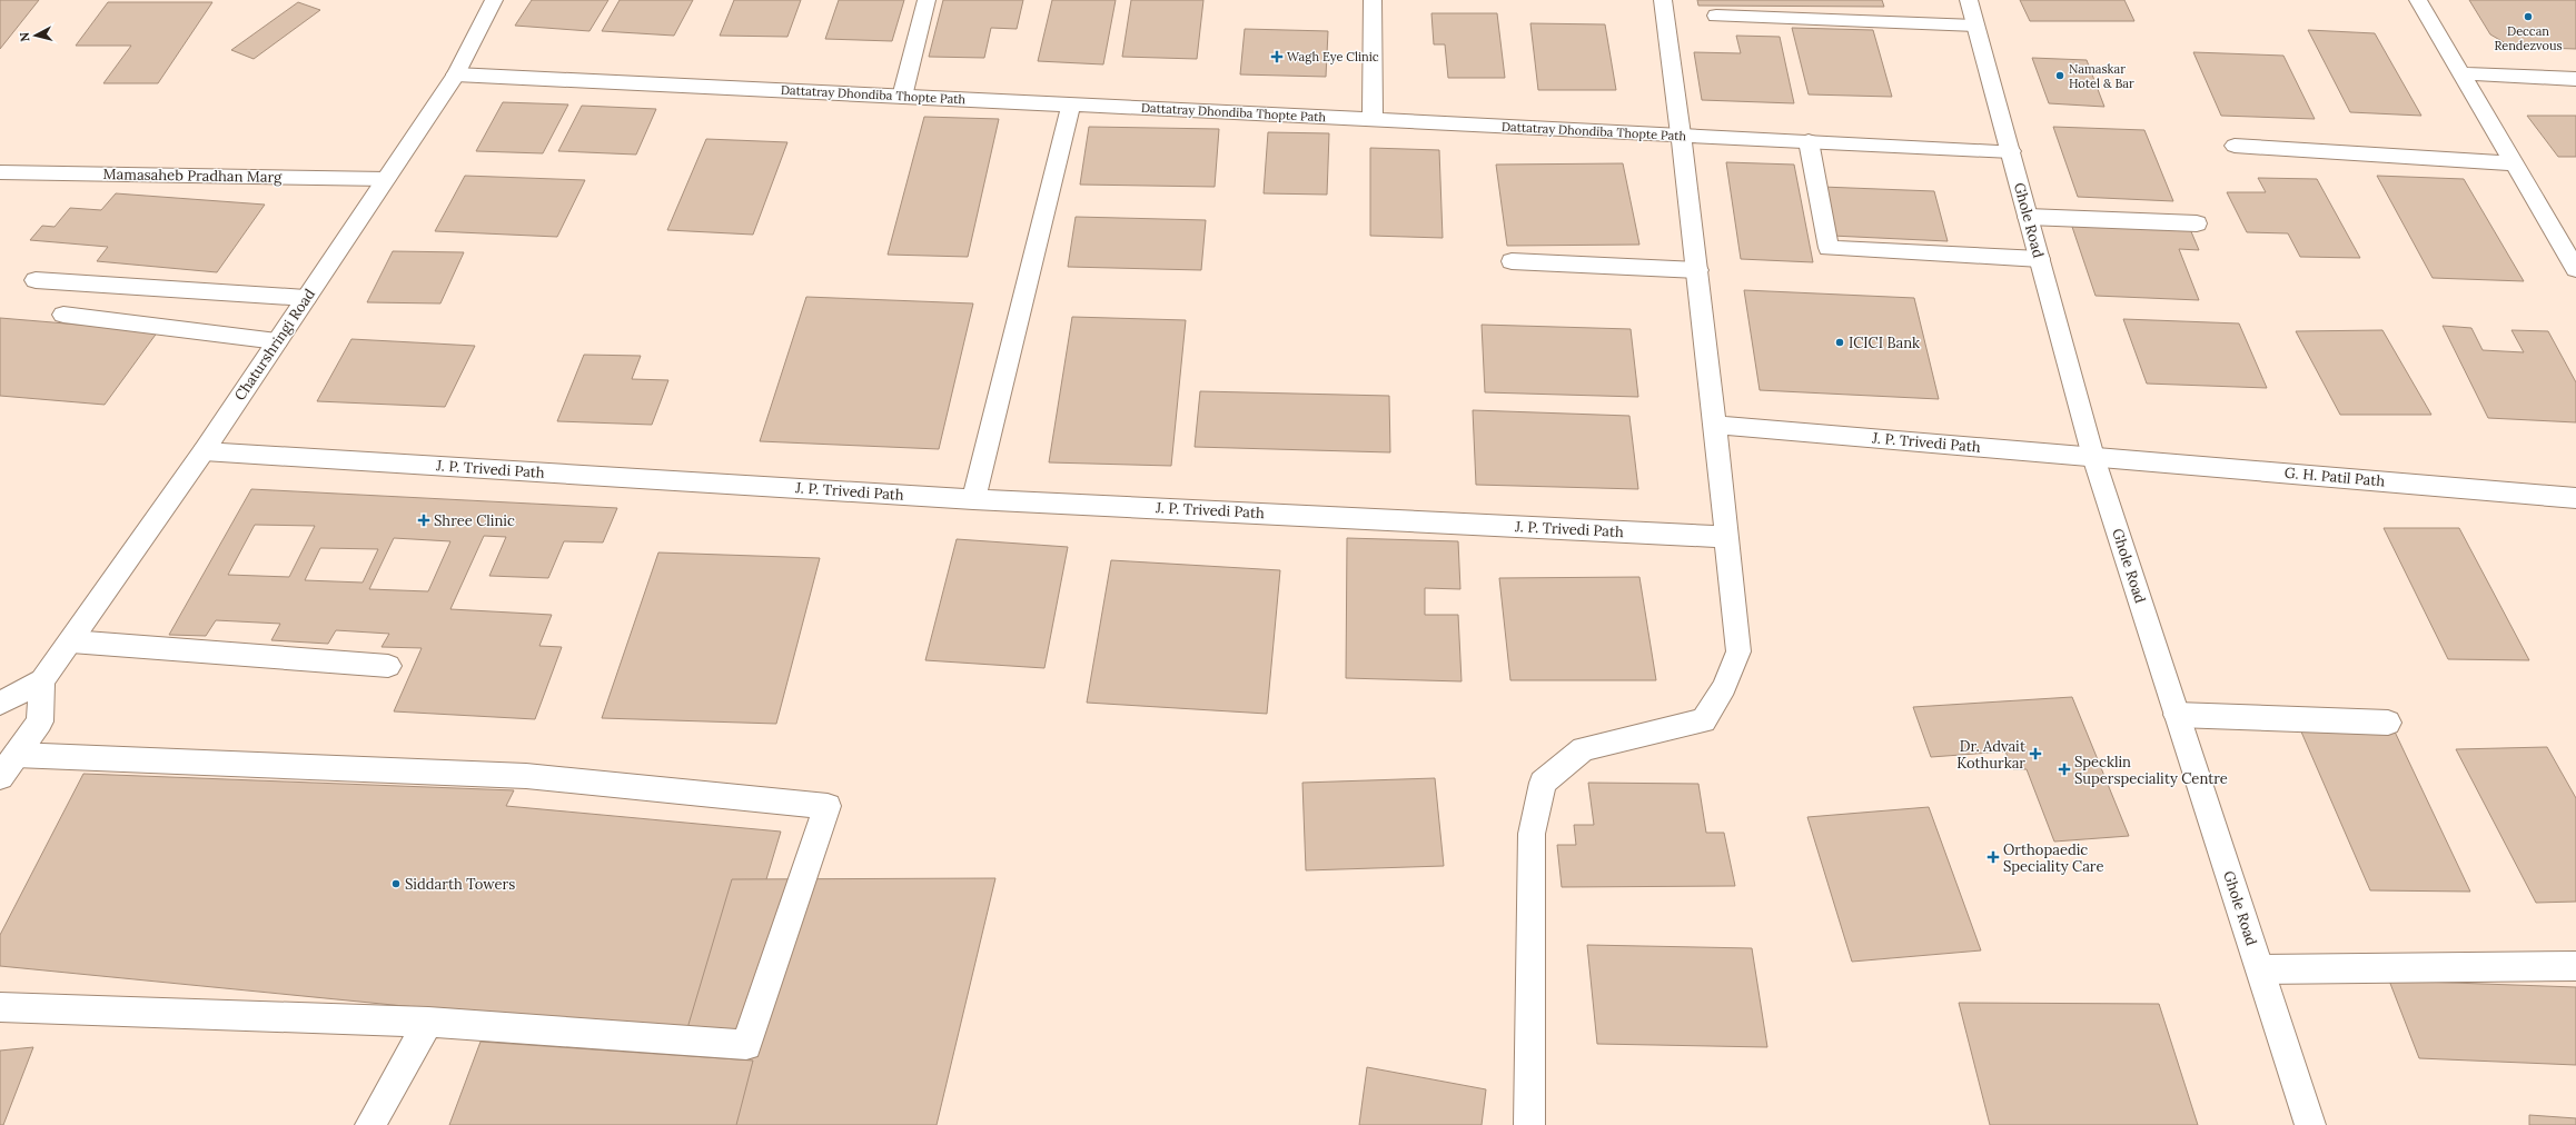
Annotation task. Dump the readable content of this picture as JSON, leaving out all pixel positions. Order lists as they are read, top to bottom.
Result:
{
  "streets": {
    "street": [
      "Dattatray Dhondiba Thopte Path",
      "Mamasaheb Pradhan Marg",
      "Ghole Road",
      "Chaturshringi Road",
      "J. P. Trivedi Path",
      "G. H. Patil Path"
    ]
  },
  "crossings": [
    ["Dattatray Dhondiba Thopte Path", "Ghole Road"],
    ["Dattatray Dhondiba Thopte Path", "Chaturshringi Road"],
    ["Mamasaheb Pradhan Marg", "Chaturshringi Road"],
    ["Ghole Road", "J. P. Trivedi Path"],
    ["Ghole Road", "G. H. Patil Path"],
    ["Chaturshringi Road", "J. P. Trivedi Path"],
    ["J. P. Trivedi Path", "G. H. Patil Path"]
  ],
  "places": {
    "other": [
      "Deccan Rendezvous",
      "Namaskar Hotel & Bar",
      "ICICI Bank",
      "Siddarth Towers"
    ],
    "health": [
      "Wagh Eye Clinic",
      "Shree Clinic",
      "Dr. Advait Kothurkar",
      "Specklin Superspeciality Centre",
      "Orthopaedic Speciality Care"
    ]
  },
  "north": "left"
}
